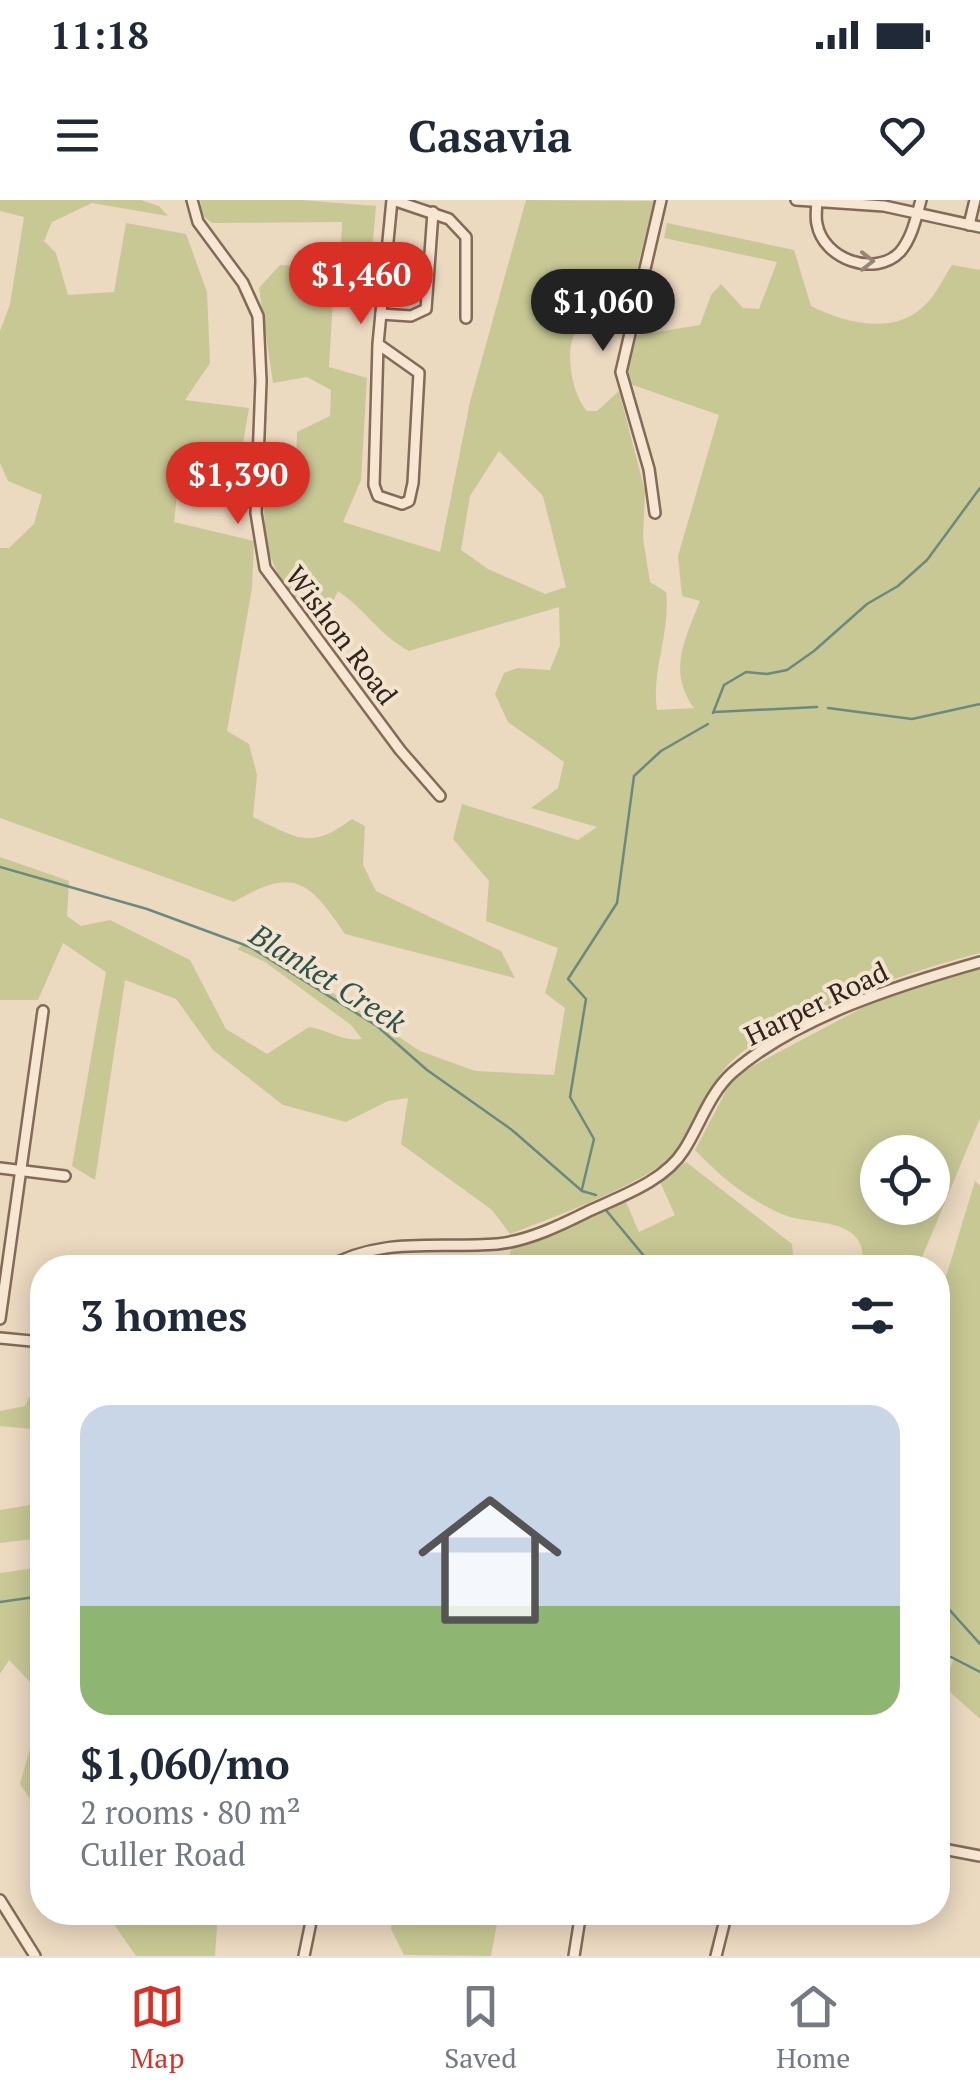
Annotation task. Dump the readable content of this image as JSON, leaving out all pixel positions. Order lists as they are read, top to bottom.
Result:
{
  "streets": {
    "street": ["Wishon Road", "Harper Road"]
  },
  "water": ["Blanket Creek"],
  "page": {
    "status": "11:18",
    "header": "Casavia",
    "price": ["$1,460", "$1,060", "$1,390"],
    "heading": "3 homes",
    "list": [
      {
        "name": "$1,060/mo",
        "note": "2 rooms · 80 m² · Culler Road"
      }
    ],
    "tabs": ["Map", "Saved", "Home"]
  }
}
